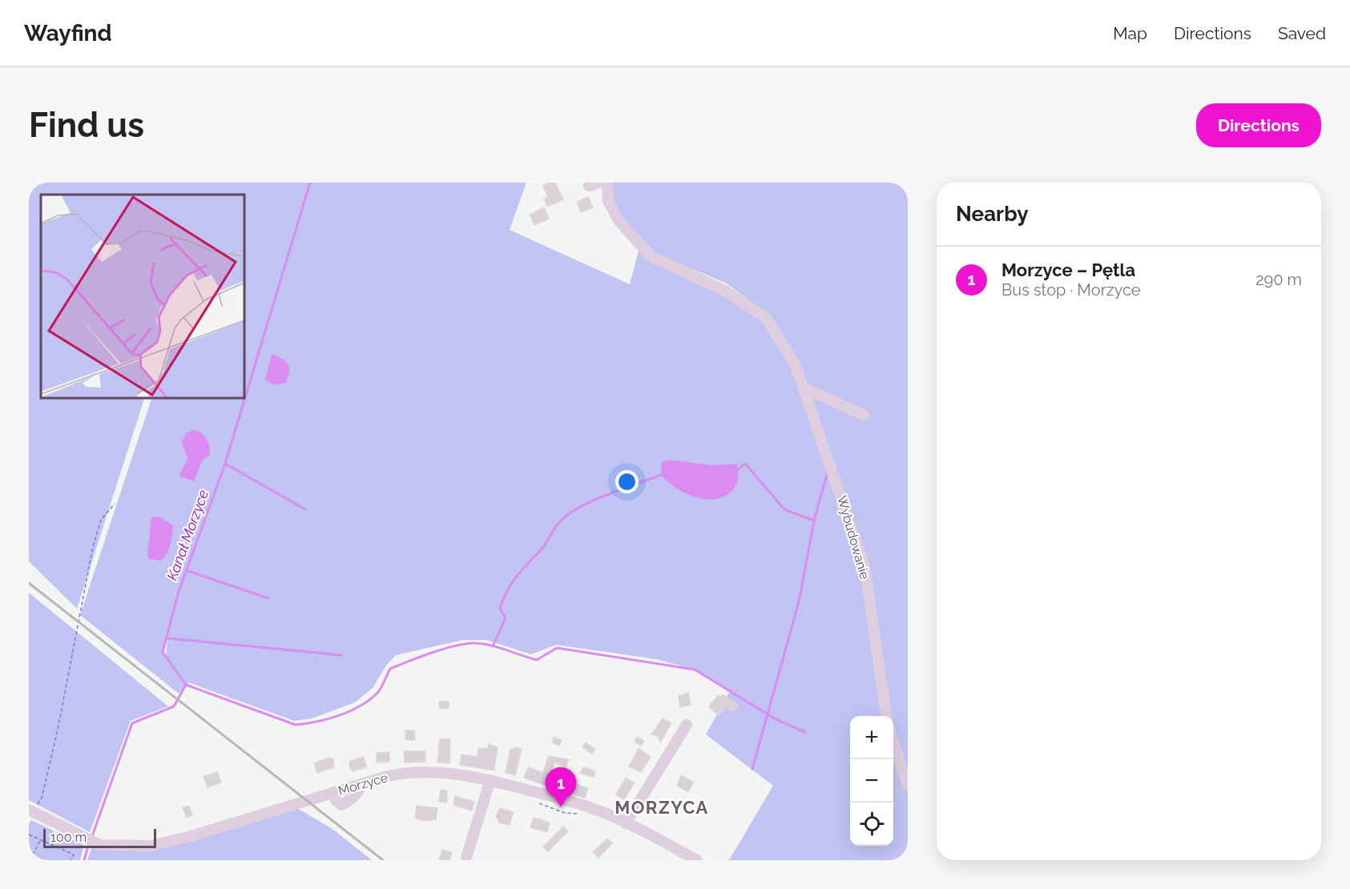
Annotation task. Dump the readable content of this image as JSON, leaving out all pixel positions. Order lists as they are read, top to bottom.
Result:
{
  "streets": {
    "street": ["Wybudowanie", "Morzyce"]
  },
  "districts": ["MORZYCA"],
  "water": ["Kanał Morzyce"],
  "scale_bar": "100 m",
  "page": {
    "header": "Wayfind",
    "nav": ["Map", "Directions", "Saved"],
    "buttons": "Directions",
    "title": "Find us",
    "heading": "Nearby",
    "list": [
      {
        "mark": "1",
        "name": "Morzyce – Pętla",
        "note": "Bus stop · Morzyce",
        "value": "290 m"
      }
    ],
    "map_buttons": ["+", "−"],
    "pins": "1",
    "scale": "100 m"
  }
}
